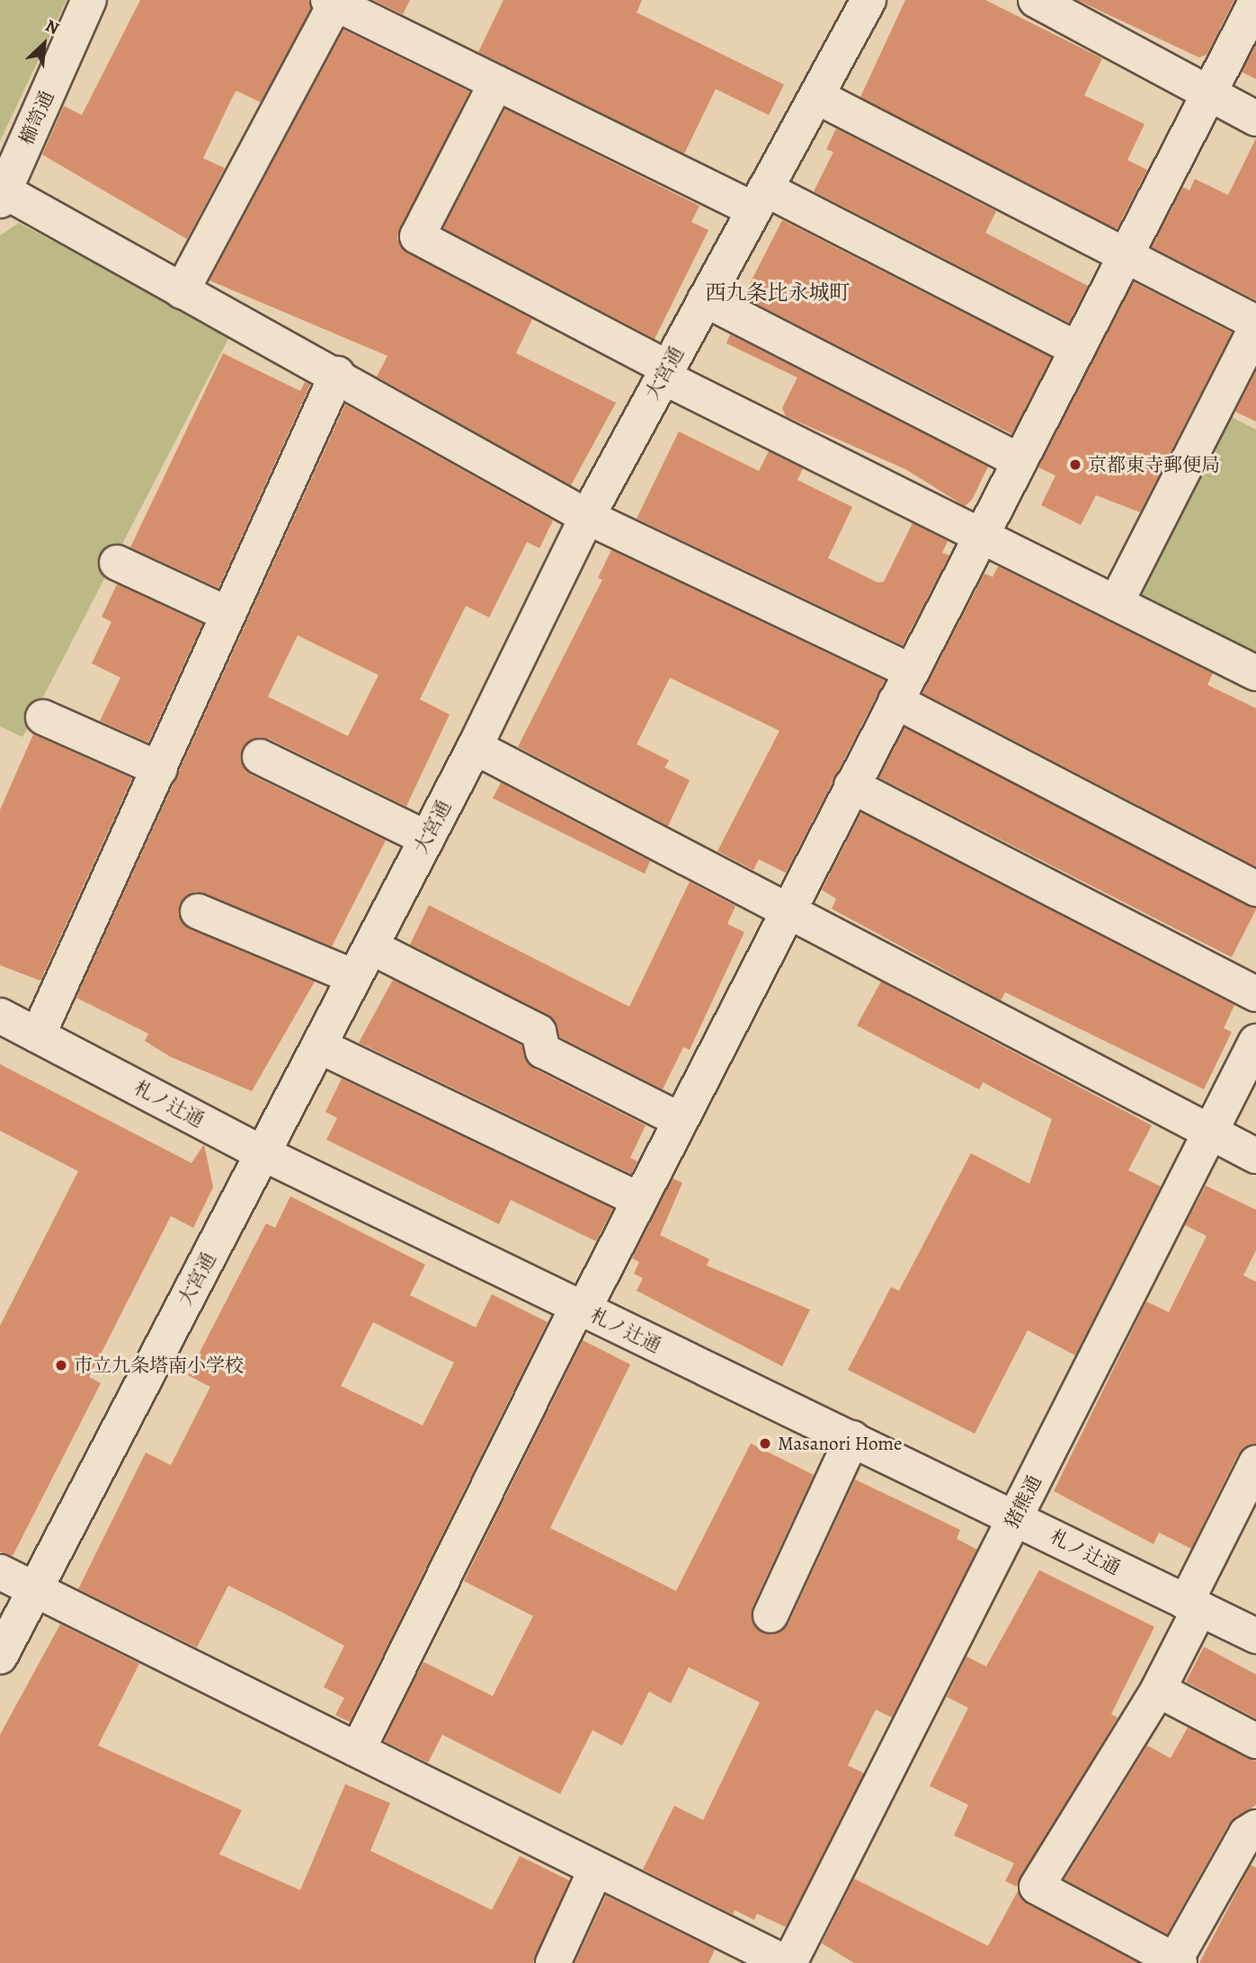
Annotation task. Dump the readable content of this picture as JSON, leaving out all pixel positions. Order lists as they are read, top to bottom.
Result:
{
  "streets": {
    "street": [
      "櫛笥通",
      "大宮通",
      "札ノ辻通",
      "猪熊通"
    ]
  },
  "crossings": [
    ["大宮通", "札ノ辻通"],
    ["札ノ辻通", "猪熊通"]
  ],
  "districts": ["西九条比永城町"],
  "places": ["京都東寺郵便局", "市立九条塔南小学校", "Masanori Home"],
  "north": "top right"
}
